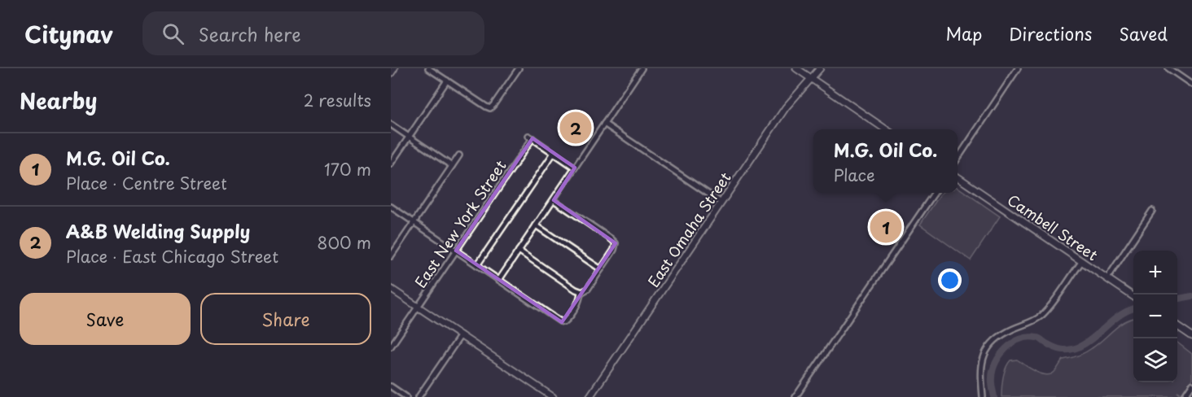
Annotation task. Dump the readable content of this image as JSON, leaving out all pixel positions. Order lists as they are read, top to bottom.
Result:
{
  "streets": {
    "main road": ["Cambell Street", "East Omaha Street"],
    "street": ["East New York Street"]
  },
  "page": {
    "header": "Citynav",
    "search": "Search here",
    "nav": ["Map", "Directions", "Saved"],
    "heading": ["Nearby", "2 results"],
    "pins": ["2", "1"],
    "popup": ["M.G. Oil Co.", "Place"],
    "list": [
      {
        "mark": "1",
        "name": "M.G. Oil Co.",
        "note": "Place · Centre Street",
        "value": "170 m"
      },
      {
        "mark": "2",
        "name": "A&B Welding Supply",
        "note": "Place · East Chicago Street",
        "value": "800 m"
      }
    ],
    "map_buttons": ["+", "−"],
    "buttons": ["Save", "Share"]
  }
}
